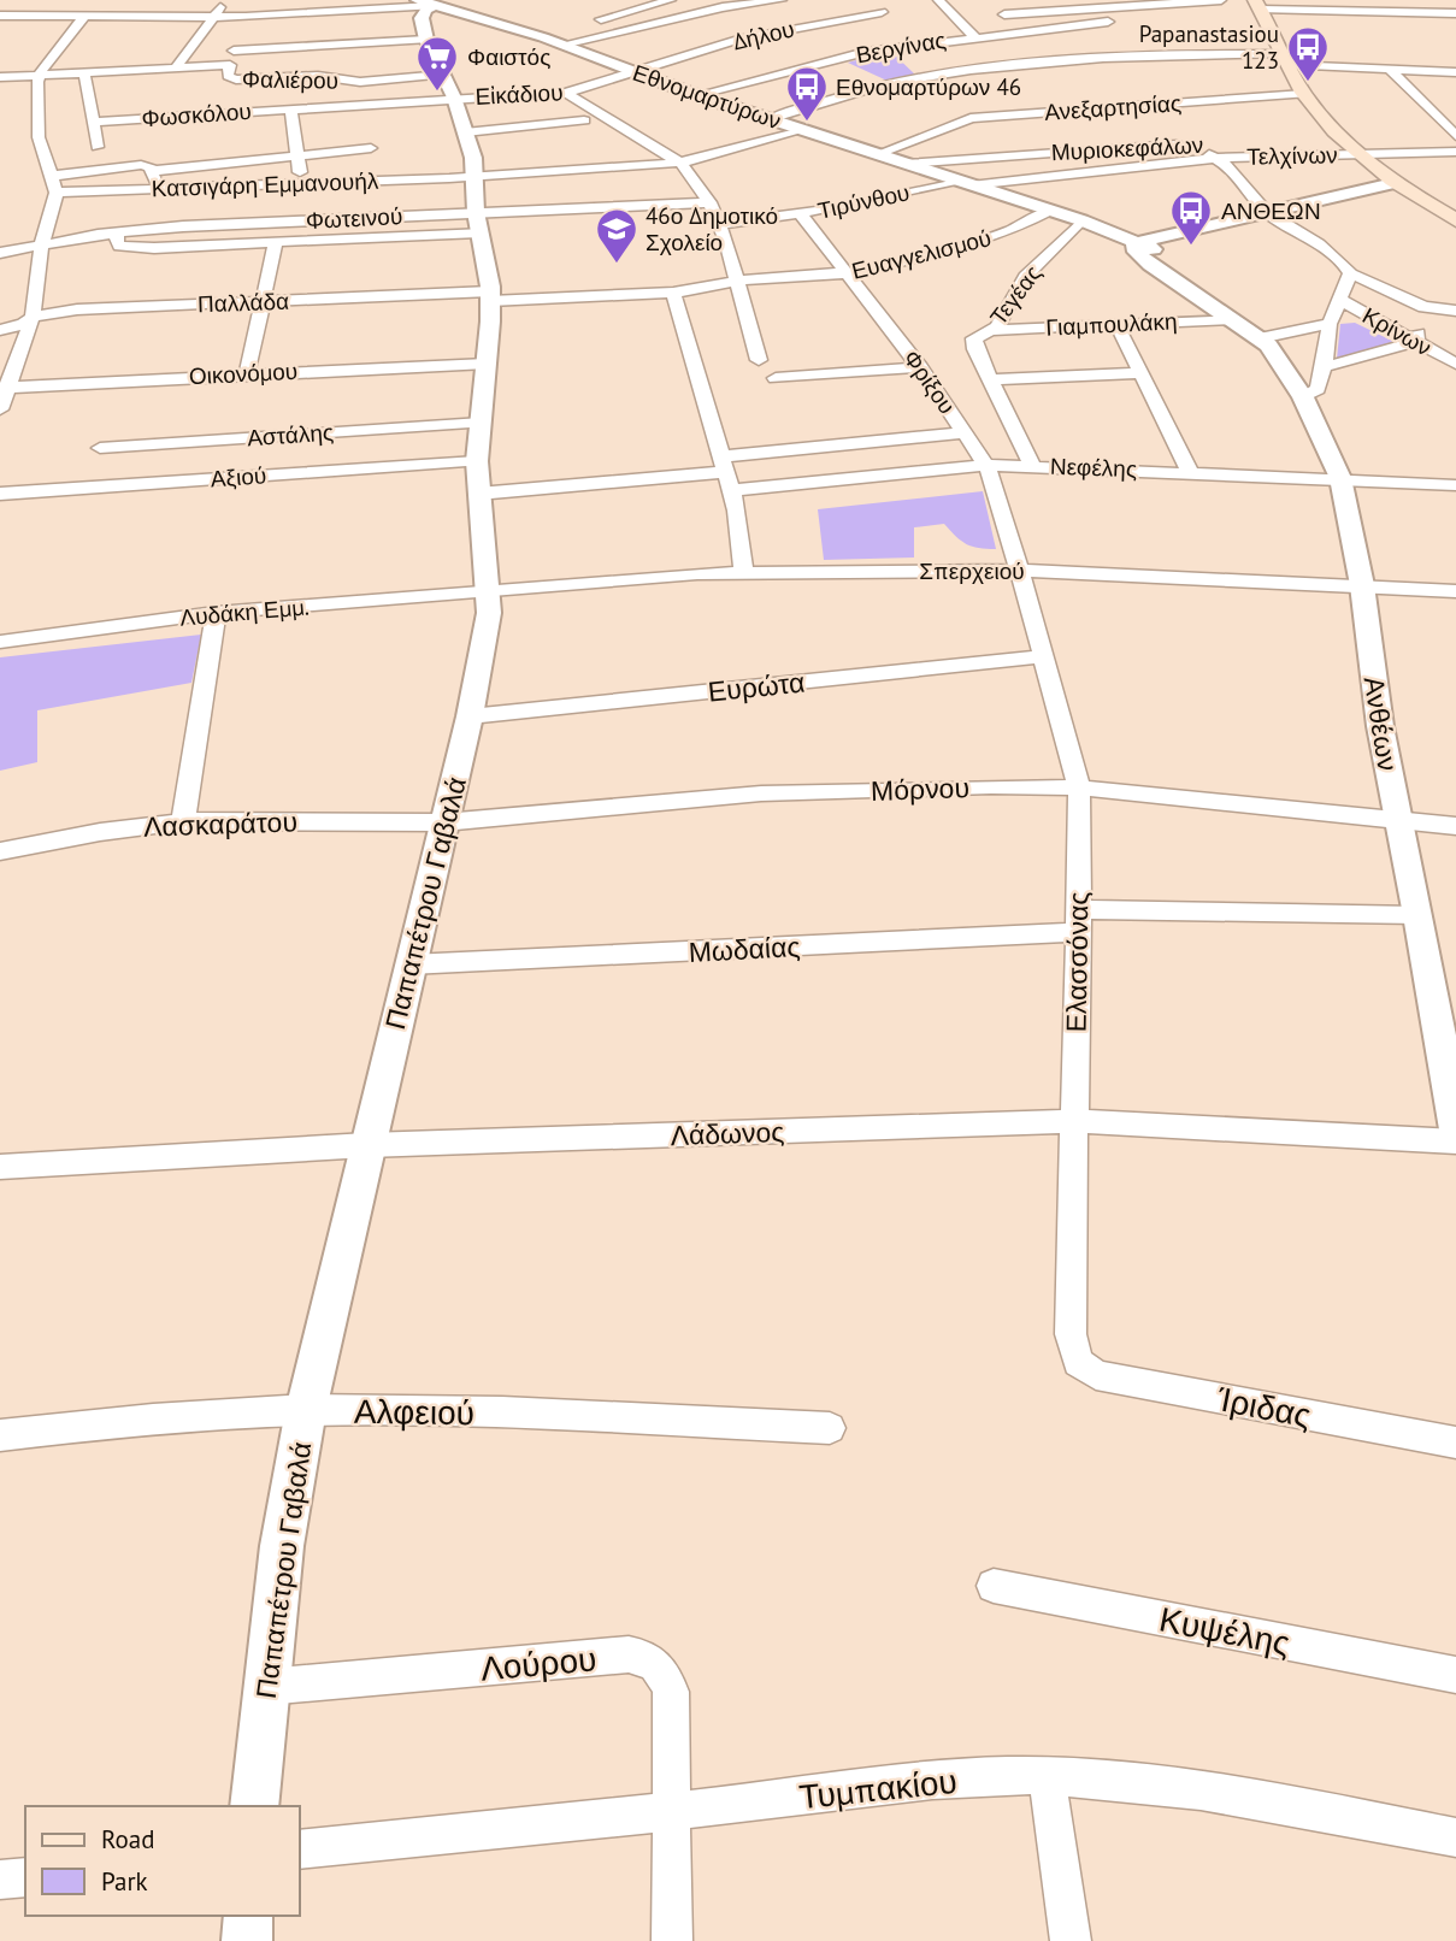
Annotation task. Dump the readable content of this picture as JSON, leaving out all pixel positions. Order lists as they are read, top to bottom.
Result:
{
  "streets": {
    "street": [
      "Δήλου",
      "Βεργίνας",
      "Φαλιέρου",
      "Εἰκάδιου",
      "Εθνομαρτύρων",
      "Ανεξαρτησίας",
      "Φωσκόλου",
      "Μυριοκεφάλων",
      "Τελχίνων",
      "Κατσιγάρη Εμμανουήλ",
      "Τιρύνθου",
      "Φωτεινού",
      "Ευαγγελισμού",
      "Τεγέας",
      "Παλλάδα",
      "Γιαμπουλάκη",
      "Κρίνων",
      "Οικονόμου",
      "Φρίξου",
      "Αστάλης",
      "Νεφέλης",
      "Αξιού",
      "Σπερχειού",
      "Λυδάκη Εμμ.",
      "Ευρώτα",
      "Ανθέων",
      "Μόρνου",
      "Λασκαράτου",
      "Παπαπέτρου Γαβαλά",
      "Μωδαίας",
      "Ελασσόνας",
      "Λάδωνος",
      "Ίριδας",
      "Αλφειού",
      "Κυψέλης",
      "Λούρου",
      "Τυμπακίου"
    ]
  },
  "crossings": [
    ["Δήλου", "Εἰκάδιου"],
    ["Δήλου", "Εθνομαρτύρων"],
    ["Βεργίνας", "Εθνομαρτύρων"],
    ["Φαλιέρου", "Εἰκάδιου"],
    ["Φαλιέρου", "Φωσκόλου"],
    ["Φαλιέρου", "Παπαπέτρου Γαβαλά"],
    ["Εἰκάδιου", "Εθνομαρτύρων"],
    ["Εἰκάδιου", "Φωσκόλου"],
    ["Εἰκάδιου", "Παπαπέτρου Γαβαλά"],
    ["Εθνομαρτύρων", "Ανεξαρτησίας"],
    ["Εθνομαρτύρων", "Μυριοκεφάλων"],
    ["Εθνομαρτύρων", "Τελχίνων"],
    ["Εθνομαρτύρων", "Κατσιγάρη Εμμανουήλ"],
    ["Εθνομαρτύρων", "Τιρύνθου"],
    ["Εθνομαρτύρων", "Ευαγγελισμού"],
    ["Εθνομαρτύρων", "Τεγέας"],
    ["Εθνομαρτύρων", "Ανθέων"],
    ["Φωσκόλου", "Παπαπέτρου Γαβαλά"],
    ["Μυριοκεφάλων", "Τελχίνων"],
    ["Τελχίνων", "Τιρύνθου"],
    ["Κατσιγάρη Εμμανουήλ", "Παπαπέτρου Γαβαλά"],
    ["Τιρύνθου", "Φρίξου"],
    ["Φωτεινού", "Παπαπέτρου Γαβαλά"],
    ["Ευαγγελισμού", "Παλλάδα"],
    ["Ευαγγελισμού", "Φρίξου"],
    ["Ευαγγελισμού", "Παπαπέτρου Γαβαλά"],
    ["Τεγέας", "Γιαμπουλάκη"],
    ["Τεγέας", "Νεφέλης"],
    ["Παλλάδα", "Παπαπέτρου Γαβαλά"],
    ["Γιαμπουλάκη", "Ανθέων"],
    ["Οικονόμου", "Παπαπέτρου Γαβαλά"],
    ["Φρίξου", "Νεφέλης"],
    ["Φρίξου", "Σπερχειού"],
    ["Φρίξου", "Ελασσόνας"],
    ["Αστάλης", "Παπαπέτρου Γαβαλά"],
    ["Νεφέλης", "Ανθέων"],
    ["Νεφέλης", "Παπαπέτρου Γαβαλά"],
    ["Αξιού", "Παπαπέτρου Γαβαλά"],
    ["Σπερχειού", "Λυδάκη Εμμ."],
    ["Σπερχειού", "Ανθέων"],
    ["Σπερχειού", "Παπαπέτρου Γαβαλά"],
    ["Σπερχειού", "Ελασσόνας"],
    ["Λυδάκη Εμμ.", "Παπαπέτρου Γαβαλά"],
    ["Ευρώτα", "Παπαπέτρου Γαβαλά"],
    ["Ευρώτα", "Ελασσόνας"],
    ["Ανθέων", "Μόρνου"],
    ["Ανθέων", "Μωδαίας"],
    ["Μόρνου", "Λασκαράτου"],
    ["Μόρνου", "Παπαπέτρου Γαβαλά"],
    ["Μόρνου", "Ελασσόνας"],
    ["Λασκαράτου", "Παπαπέτρου Γαβαλά"],
    ["Παπαπέτρου Γαβαλά", "Μωδαίας"],
    ["Παπαπέτρου Γαβαλά", "Λάδωνος"],
    ["Παπαπέτρου Γαβαλά", "Αλφειού"],
    ["Παπαπέτρου Γαβαλά", "Λούρου"],
    ["Μωδαίας", "Ελασσόνας"],
    ["Ελασσόνας", "Λάδωνος"],
    ["Ελασσόνας", "Ίριδας"],
    ["Λούρου", "Τυμπακίου"]
  ],
  "places": {
    "bus stop": ["Papanastasiou 123", "Εθνομαρτύρων 46", "ΑΝΘΕΩΝ"],
    "supermarket": ["Φαιστός"],
    "school or university": ["46ο Δημοτικό Σχολείο"]
  },
  "legend": ["Road", "Park"]
}
